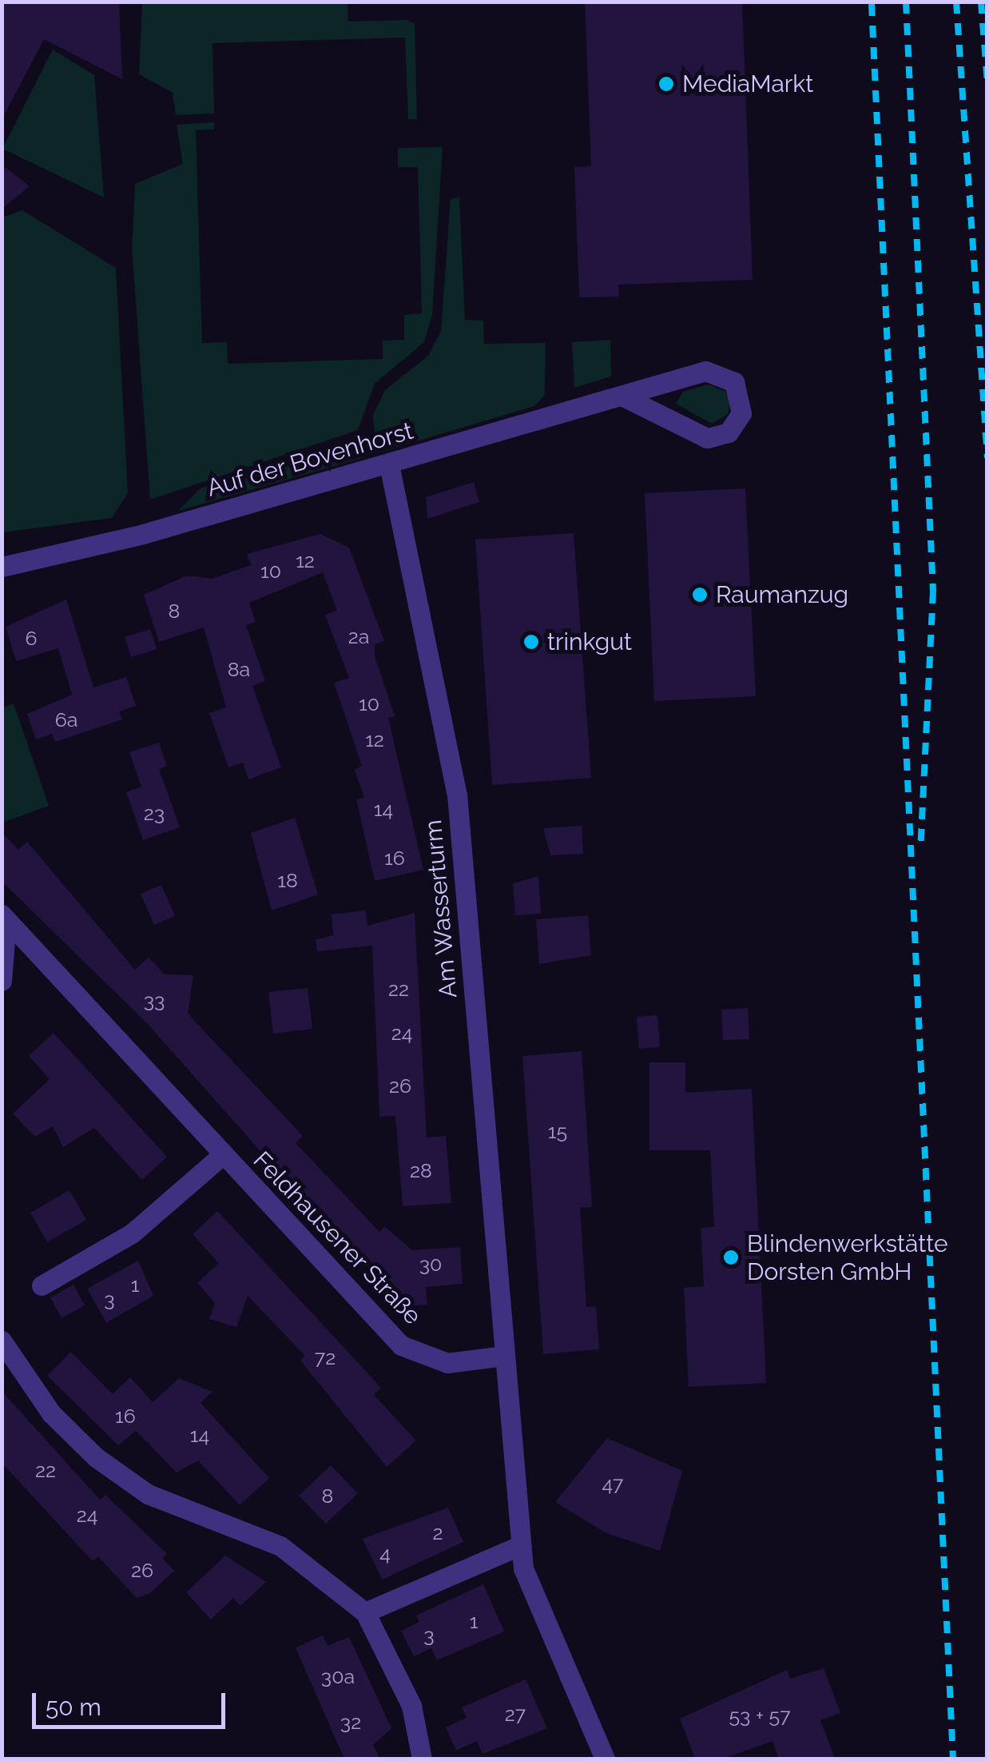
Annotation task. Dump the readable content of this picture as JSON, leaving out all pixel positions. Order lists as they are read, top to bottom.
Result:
{
  "streets": {
    "street": ["Auf der Bovenhorst", "Am Wasserturm", "Feldhausener Straße"]
  },
  "crossings": [
    ["Auf der Bovenhorst", "Am Wasserturm"],
    ["Am Wasserturm", "Feldhausener Straße"]
  ],
  "places": [
    "MediaMarkt",
    "Raumanzug",
    "trinkgut",
    "Blindenwerkstätte Dorsten GmbH"
  ],
  "house_numbers": [
    "12",
    "10",
    "8",
    "2a",
    "6",
    "8a",
    "10",
    "6a",
    "12",
    "14",
    "23",
    "16",
    "18",
    "22",
    "33",
    "24",
    "26",
    "15",
    "28",
    "30",
    "1",
    "3",
    "72",
    "16",
    "14",
    "22",
    "47",
    "8",
    "24",
    "2",
    "4",
    "26",
    "1",
    "3",
    "30a",
    "27",
    "53 + 57",
    "32"
  ],
  "scale_bar": "50 m"
}
